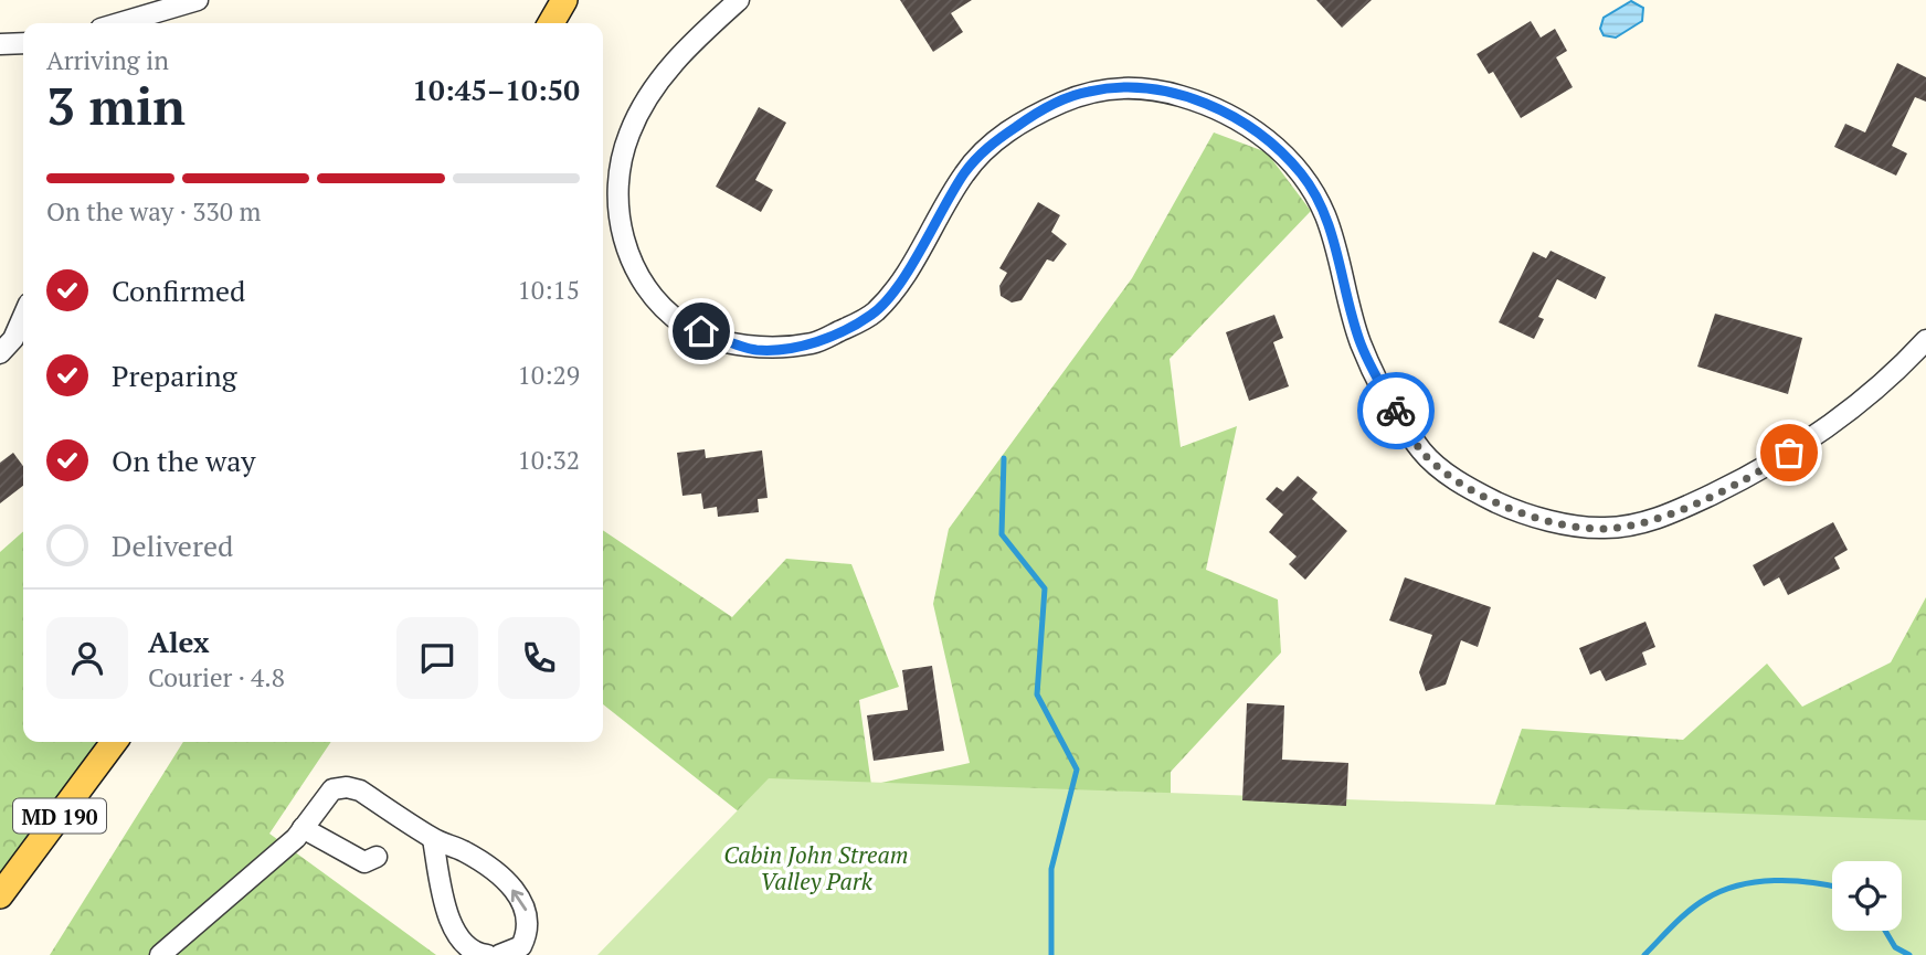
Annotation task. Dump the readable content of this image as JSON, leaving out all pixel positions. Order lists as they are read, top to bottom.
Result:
{
  "streets": {
    "main road": ["MD 190"]
  },
  "parks": ["Cabin John Stream Valley Park"],
  "page": {
    "heading": ["3 min", "Arriving in", "10:45–10:50"],
    "panel": ["Alex", "Courier · 4.8"],
    "bar": "On the way · 330 m",
    "list": [
      ["Confirmed", "10:15"],
      ["Preparing", "10:29"],
      ["On the way", "10:32"],
      "Delivered"
    ]
  }
}
